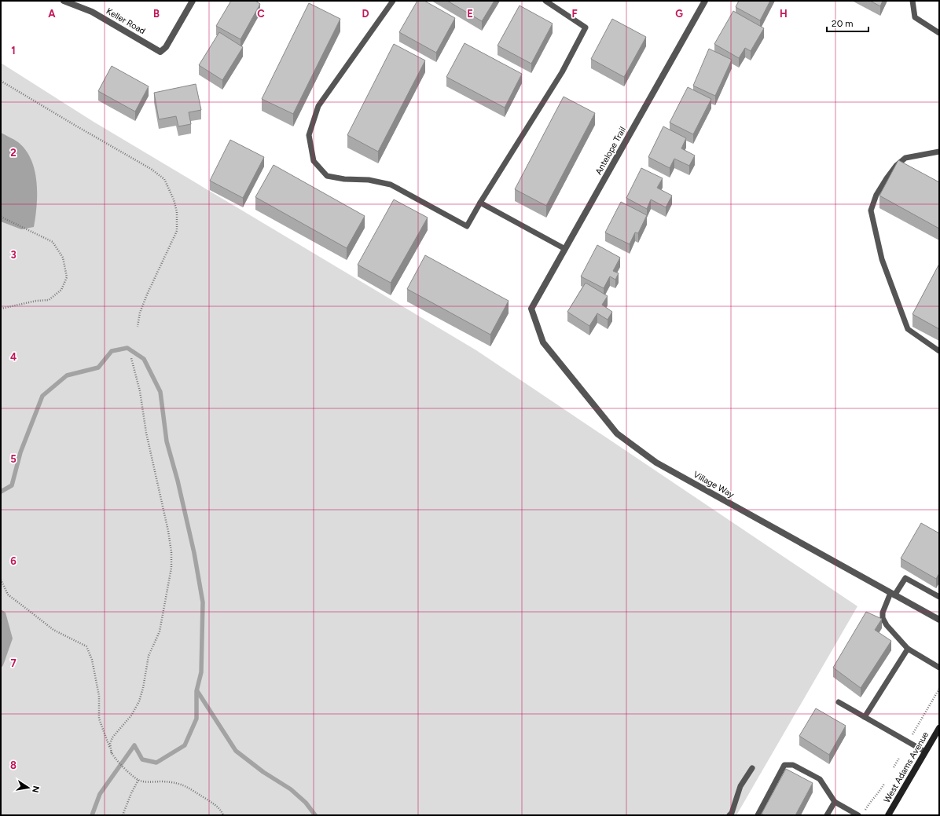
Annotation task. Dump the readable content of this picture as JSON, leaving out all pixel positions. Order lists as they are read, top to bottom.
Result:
{
  "streets": {
    "main road": ["West Adams Avenue"],
    "street": ["Keller Road", "Antelope Trail", "Village Way"]
  },
  "crossings": [
    ["Antelope Trail", "Village Way"]
  ],
  "scale_bar": "20 m",
  "north": "right",
  "grid": {
    "columns": [
      "A",
      "B",
      "C",
      "D",
      "E",
      "F",
      "G",
      "H"
    ],
    "rows": [
      "1",
      "2",
      "3",
      "4",
      "5",
      "6",
      "7",
      "8"
    ]
  }
}
